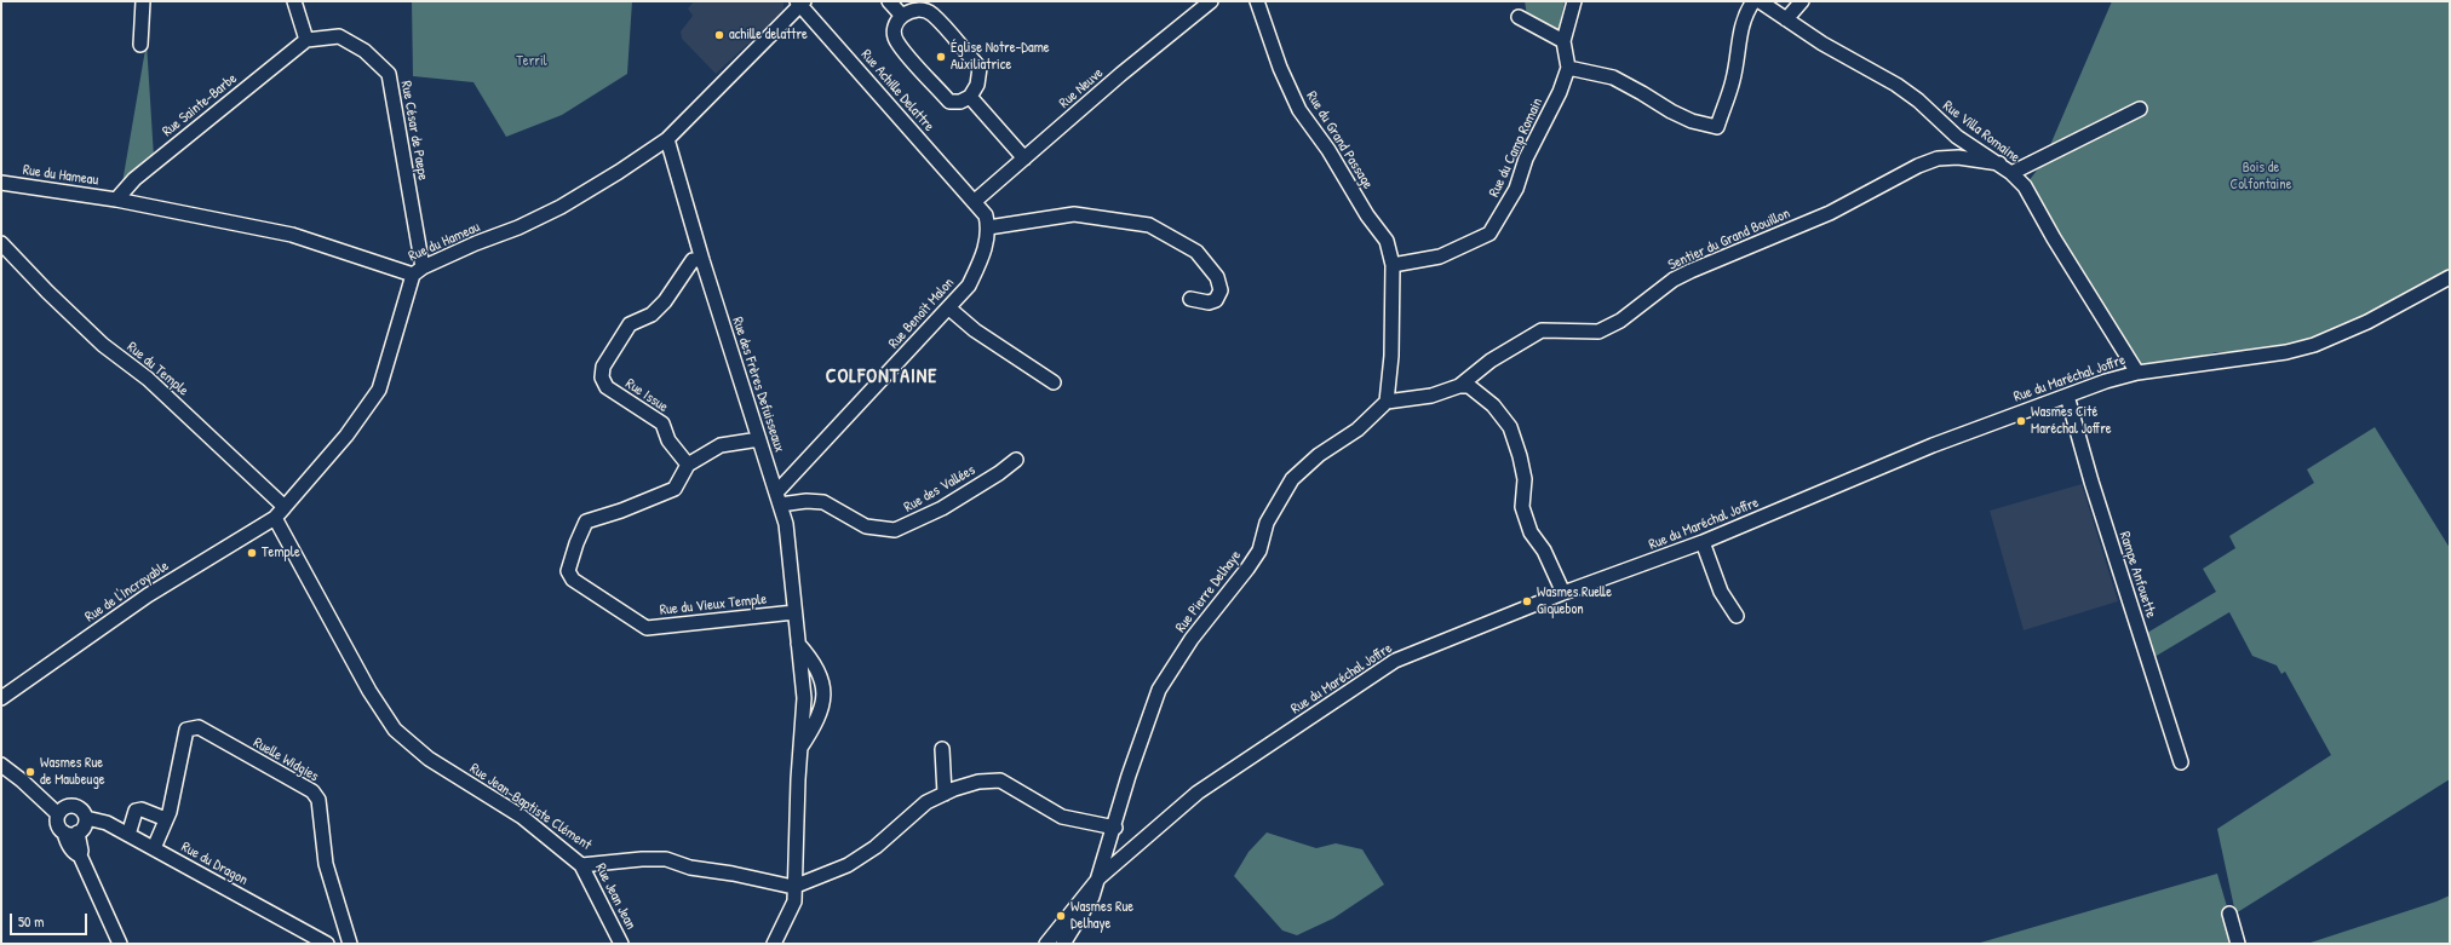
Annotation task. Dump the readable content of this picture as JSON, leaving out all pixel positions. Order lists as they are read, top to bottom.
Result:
{
  "streets": {
    "street": [
      "Rue Neuve",
      "Rue Achille Delattre",
      "Rue Sainte-Barbe",
      "Rue César de Paepe",
      "Rue Villa Romaine",
      "Rue du Grand Passage",
      "Rue du Camp Romain",
      "Rue du Hameau",
      "Sentier du Grand Bouillon",
      "Rue Benoît Malon",
      "Rue du Temple",
      "Rue du Maréchal Joffre",
      "Rue des Frères Defuisseaux",
      "Rue Issue",
      "Rue des Vallées",
      "Rampe Anfouette",
      "Rue de l'Incroyable",
      "Rue Pierre Delhaye",
      "Rue du Vieux Temple",
      "Ruelle Widgies",
      "Rue Jean-Baptiste Clément",
      "Rue du Dragon",
      "Rue Jean Jean"
    ]
  },
  "crossings": [
    ["Rue Neuve", "Rue Achille Delattre"],
    ["Rue Achille Delattre", "Rue du Hameau"],
    ["Rue Sainte-Barbe", "Rue César de Paepe"],
    ["Rue Sainte-Barbe", "Rue du Hameau"],
    ["Rue César de Paepe", "Rue du Hameau"],
    ["Rue Villa Romaine", "Sentier du Grand Bouillon"],
    ["Rue Villa Romaine", "Rue du Maréchal Joffre"],
    ["Rue du Grand Passage", "Rue du Camp Romain"],
    ["Rue du Grand Passage", "Sentier du Grand Bouillon"],
    ["Rue du Grand Passage", "Rue Pierre Delhaye"],
    ["Rue du Hameau", "Rue des Frères Defuisseaux"],
    ["Sentier du Grand Bouillon", "Rue Pierre Delhaye"],
    ["Rue Benoît Malon", "Rue des Frères Defuisseaux"],
    ["Rue Benoît Malon", "Rue des Vallées"],
    ["Rue du Maréchal Joffre", "Rampe Anfouette"],
    ["Rue du Maréchal Joffre", "Rue Pierre Delhaye"],
    ["Rue des Frères Defuisseaux", "Rue Issue"],
    ["Rue des Frères Defuisseaux", "Rue des Vallées"],
    ["Rue des Frères Defuisseaux", "Rue du Vieux Temple"],
    ["Rue des Frères Defuisseaux", "Rue Jean-Baptiste Clément"],
    ["Rue Issue", "Rue du Vieux Temple"],
    ["Rue de l'Incroyable", "Rue Jean-Baptiste Clément"],
    ["Ruelle Widgies", "Rue du Dragon"],
    ["Rue Jean-Baptiste Clément", "Rue Jean Jean"]
  ],
  "districts": ["COLFONTAINE"],
  "parks": ["Terril", "Bois de Colfontaine"],
  "places": [
    "achille delattre",
    "Église Notre-Dame Auxiliatrice",
    "Wasmes Cité Maréchal Joffre",
    "Temple",
    "Wasmes Ruelle Giquebon",
    "Wasmes Rue de Maubeuge",
    "Wasmes Rue Delhaye"
  ],
  "scale_bar": "50 m"
}
